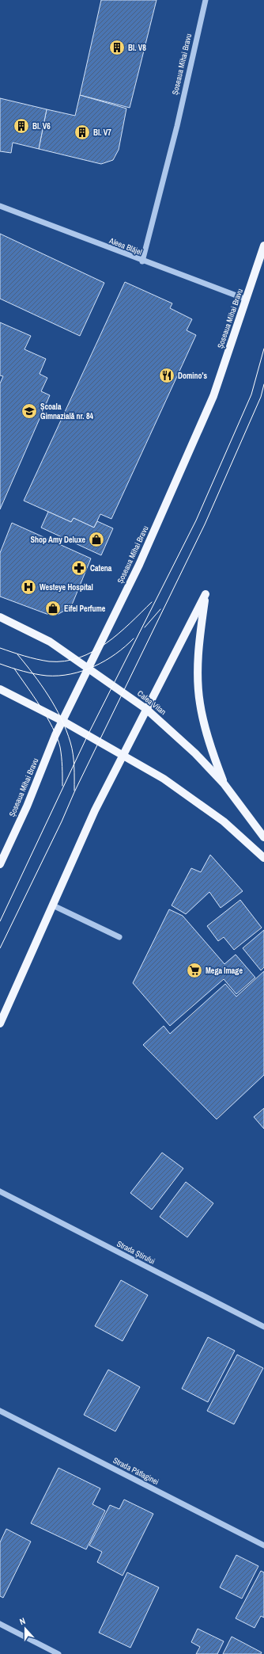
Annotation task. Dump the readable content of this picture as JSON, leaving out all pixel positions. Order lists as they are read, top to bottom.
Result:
{
  "streets": {
    "main road": ["Șoseaua Mihai Bravu", "Calea Vitan"],
    "street": ["Aleea Blăjel", "Strada Știrului", "Strada Pătlaginei"]
  },
  "crossings": [
    ["Șoseaua Mihai Bravu", "Aleea Blăjel"],
    ["Șoseaua Mihai Bravu", "Calea Vitan"]
  ],
  "places": {
    "building": ["Bl. V8", "Bl. V6", "Bl. V7"],
    "restaurant": ["Domino's"],
    "school or university": ["Școala Gimnazială nr. 84"],
    "shop": ["Shop Amy Deluxe", "Eifel Perfume"],
    "pharmacy": ["Catena"],
    "hospital": ["Westeye Hospital"],
    "supermarket": ["Mega Image"]
  },
  "north": "top"
}
